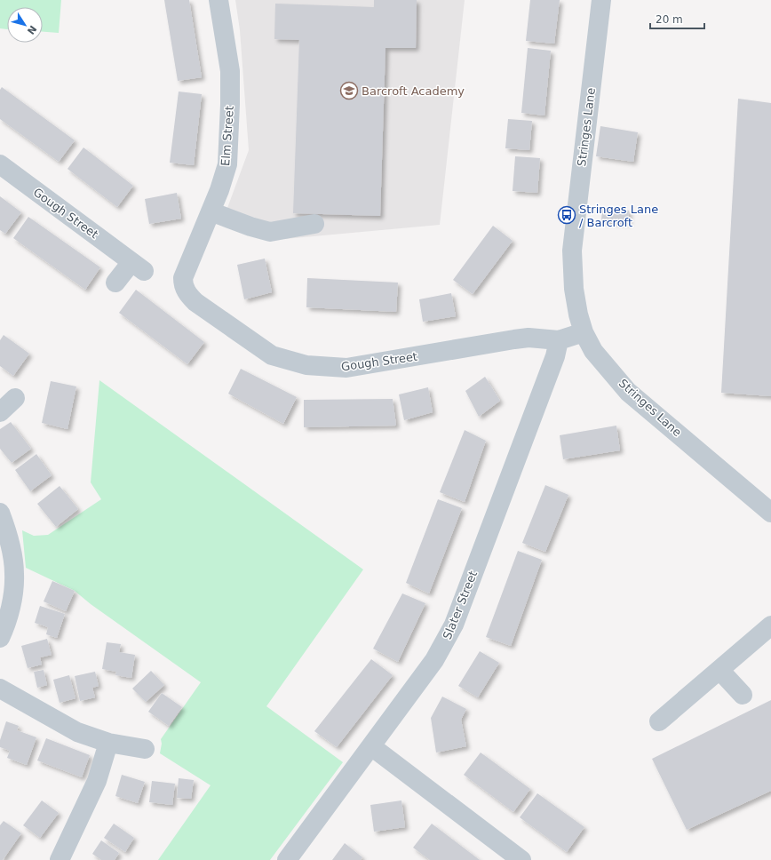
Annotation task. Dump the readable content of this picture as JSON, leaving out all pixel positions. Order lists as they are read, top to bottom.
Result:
{
  "streets": {
    "street": [
      "Stringes Lane",
      "Elm Street",
      "Gough Street",
      "Slater Street"
    ]
  },
  "crossings": [
    ["Elm Street", "Gough Street"],
    ["Gough Street", "Slater Street"]
  ],
  "places": {
    "school or university": ["Barcroft Academy"],
    "bus stop": ["Stringes Lane / Barcroft"]
  },
  "scale_bar": "20 m",
  "north": "bottom right"
}
